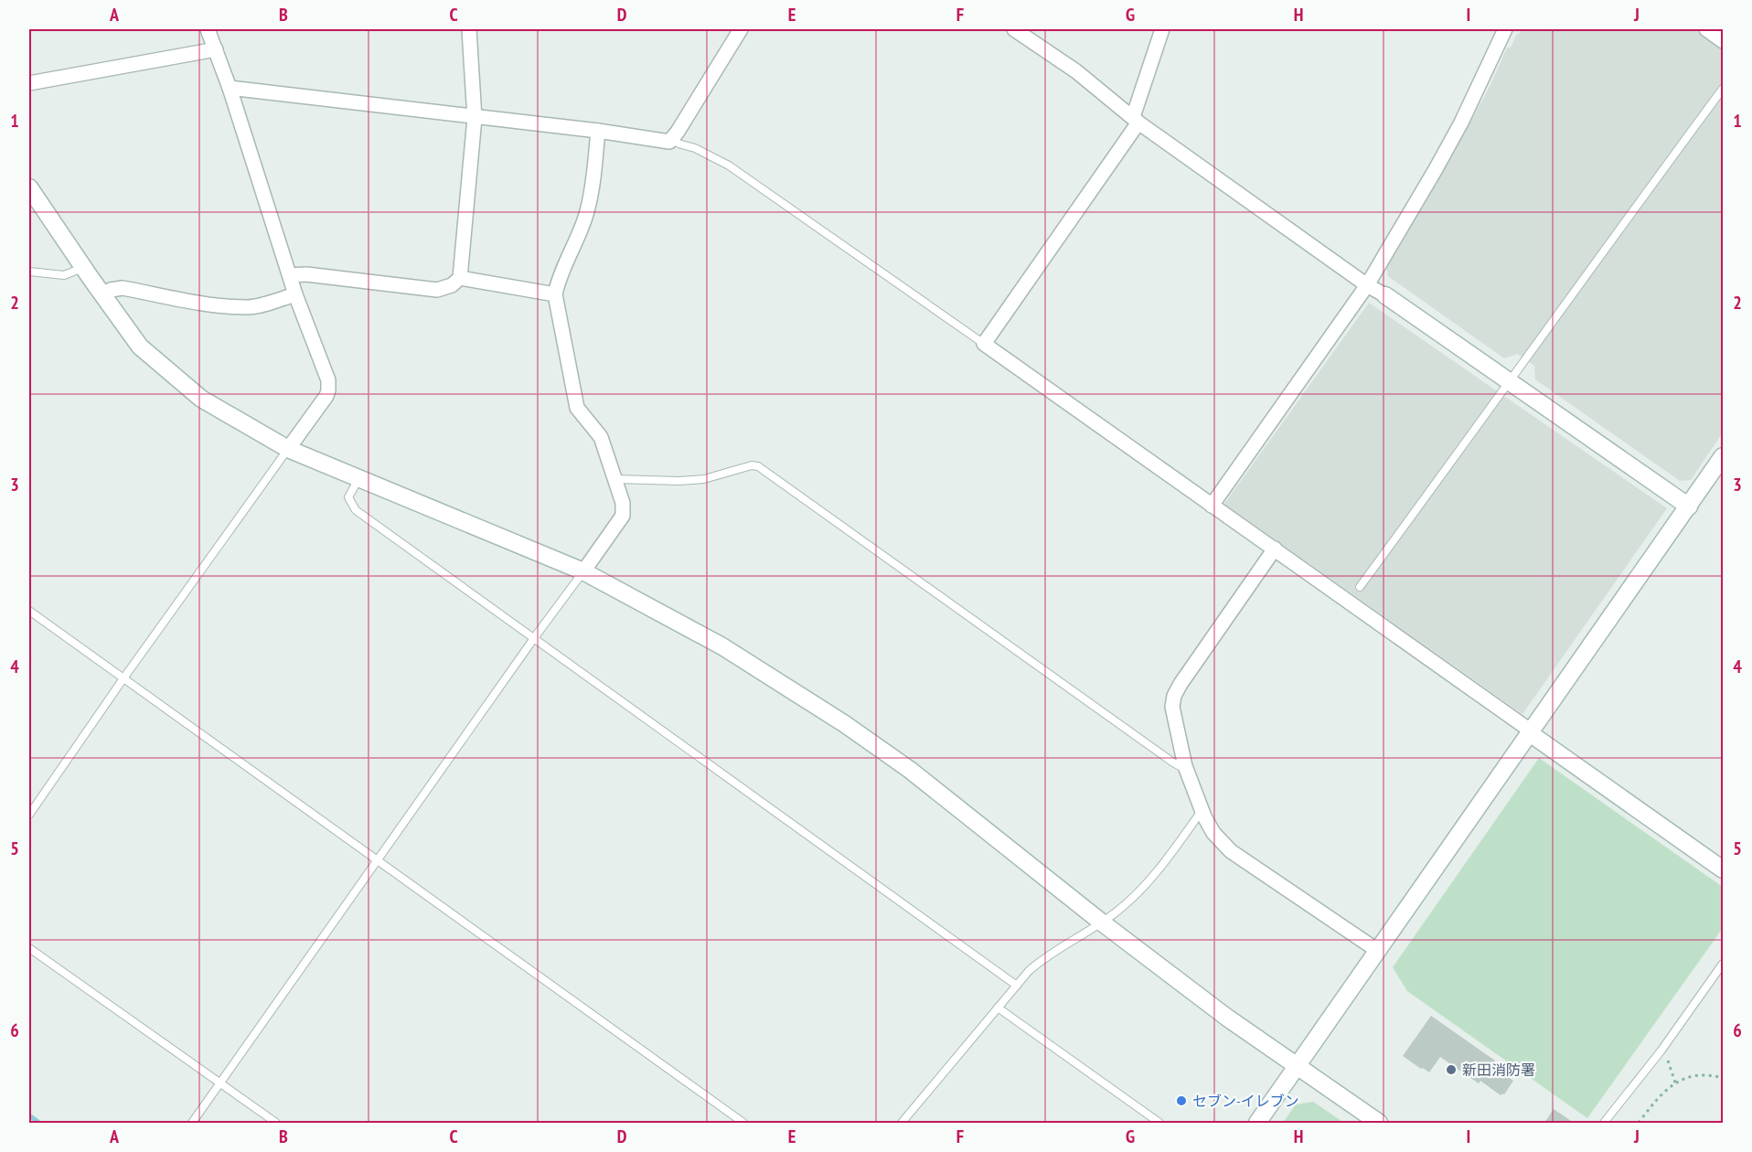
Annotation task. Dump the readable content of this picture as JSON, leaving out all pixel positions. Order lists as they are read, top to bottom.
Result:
{
  "places": ["新田消防署", "セブン-イレブン"],
  "grid": {
    "columns": [
      "A",
      "B",
      "C",
      "D",
      "E",
      "F",
      "G",
      "H",
      "I",
      "J"
    ],
    "rows": [
      "1",
      "2",
      "3",
      "4",
      "5",
      "6"
    ]
  }
}
